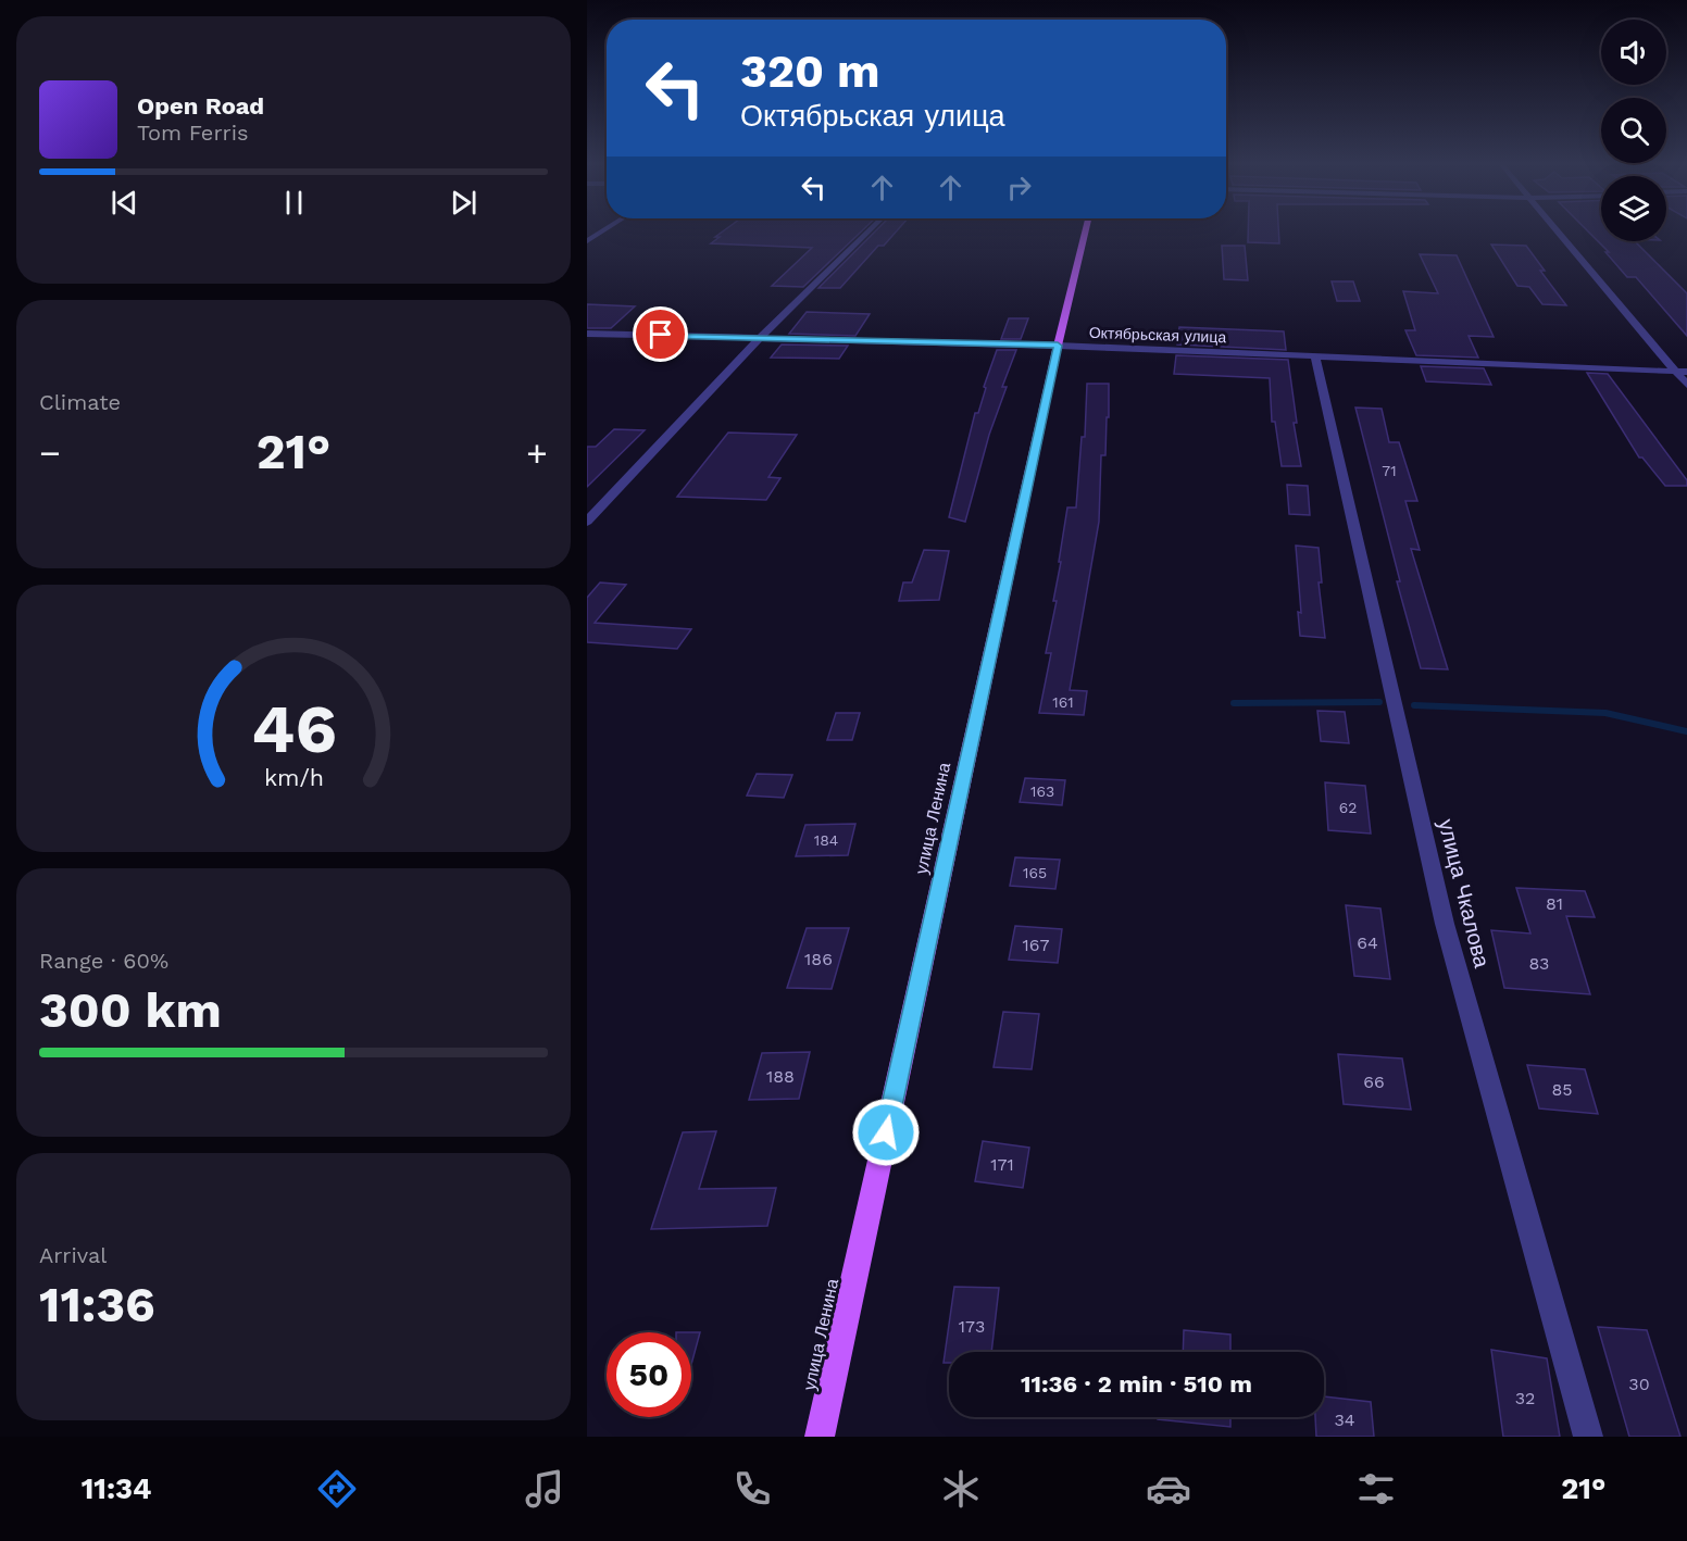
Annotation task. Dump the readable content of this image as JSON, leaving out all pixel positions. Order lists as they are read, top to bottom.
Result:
{
  "streets": {
    "main road": ["улица Ленина"],
    "street": ["Октябрьская улица", "улица Чкалова"]
  },
  "crossings": [
    ["Октябрьская улица", "улица Ленина"],
    ["Октябрьская улица", "улица Чкалова"]
  ],
  "house_numbers": [
    "71",
    "161",
    "163",
    "62",
    "184",
    "165",
    "81",
    "64",
    "167",
    "186",
    "83",
    "188",
    "66",
    "85",
    "171",
    "173",
    "30",
    "32",
    "34"
  ],
  "page": {
    "turn": ["320 m", "Октябрьская улица"],
    "song": ["Open Road", "Tom Ferris"],
    "tile": [
      "Climate",
      ["Range · 60%", "300 km"],
      ["Arrival", "11:36"]
    ],
    "heat": ["−", "21°", "+"],
    "limit": "50",
    "trip": "11:36 · 2 min · 510 m",
    "tabs": ["11:34", "21°"],
    "gauge": ["46", "km/h"]
  }
}
